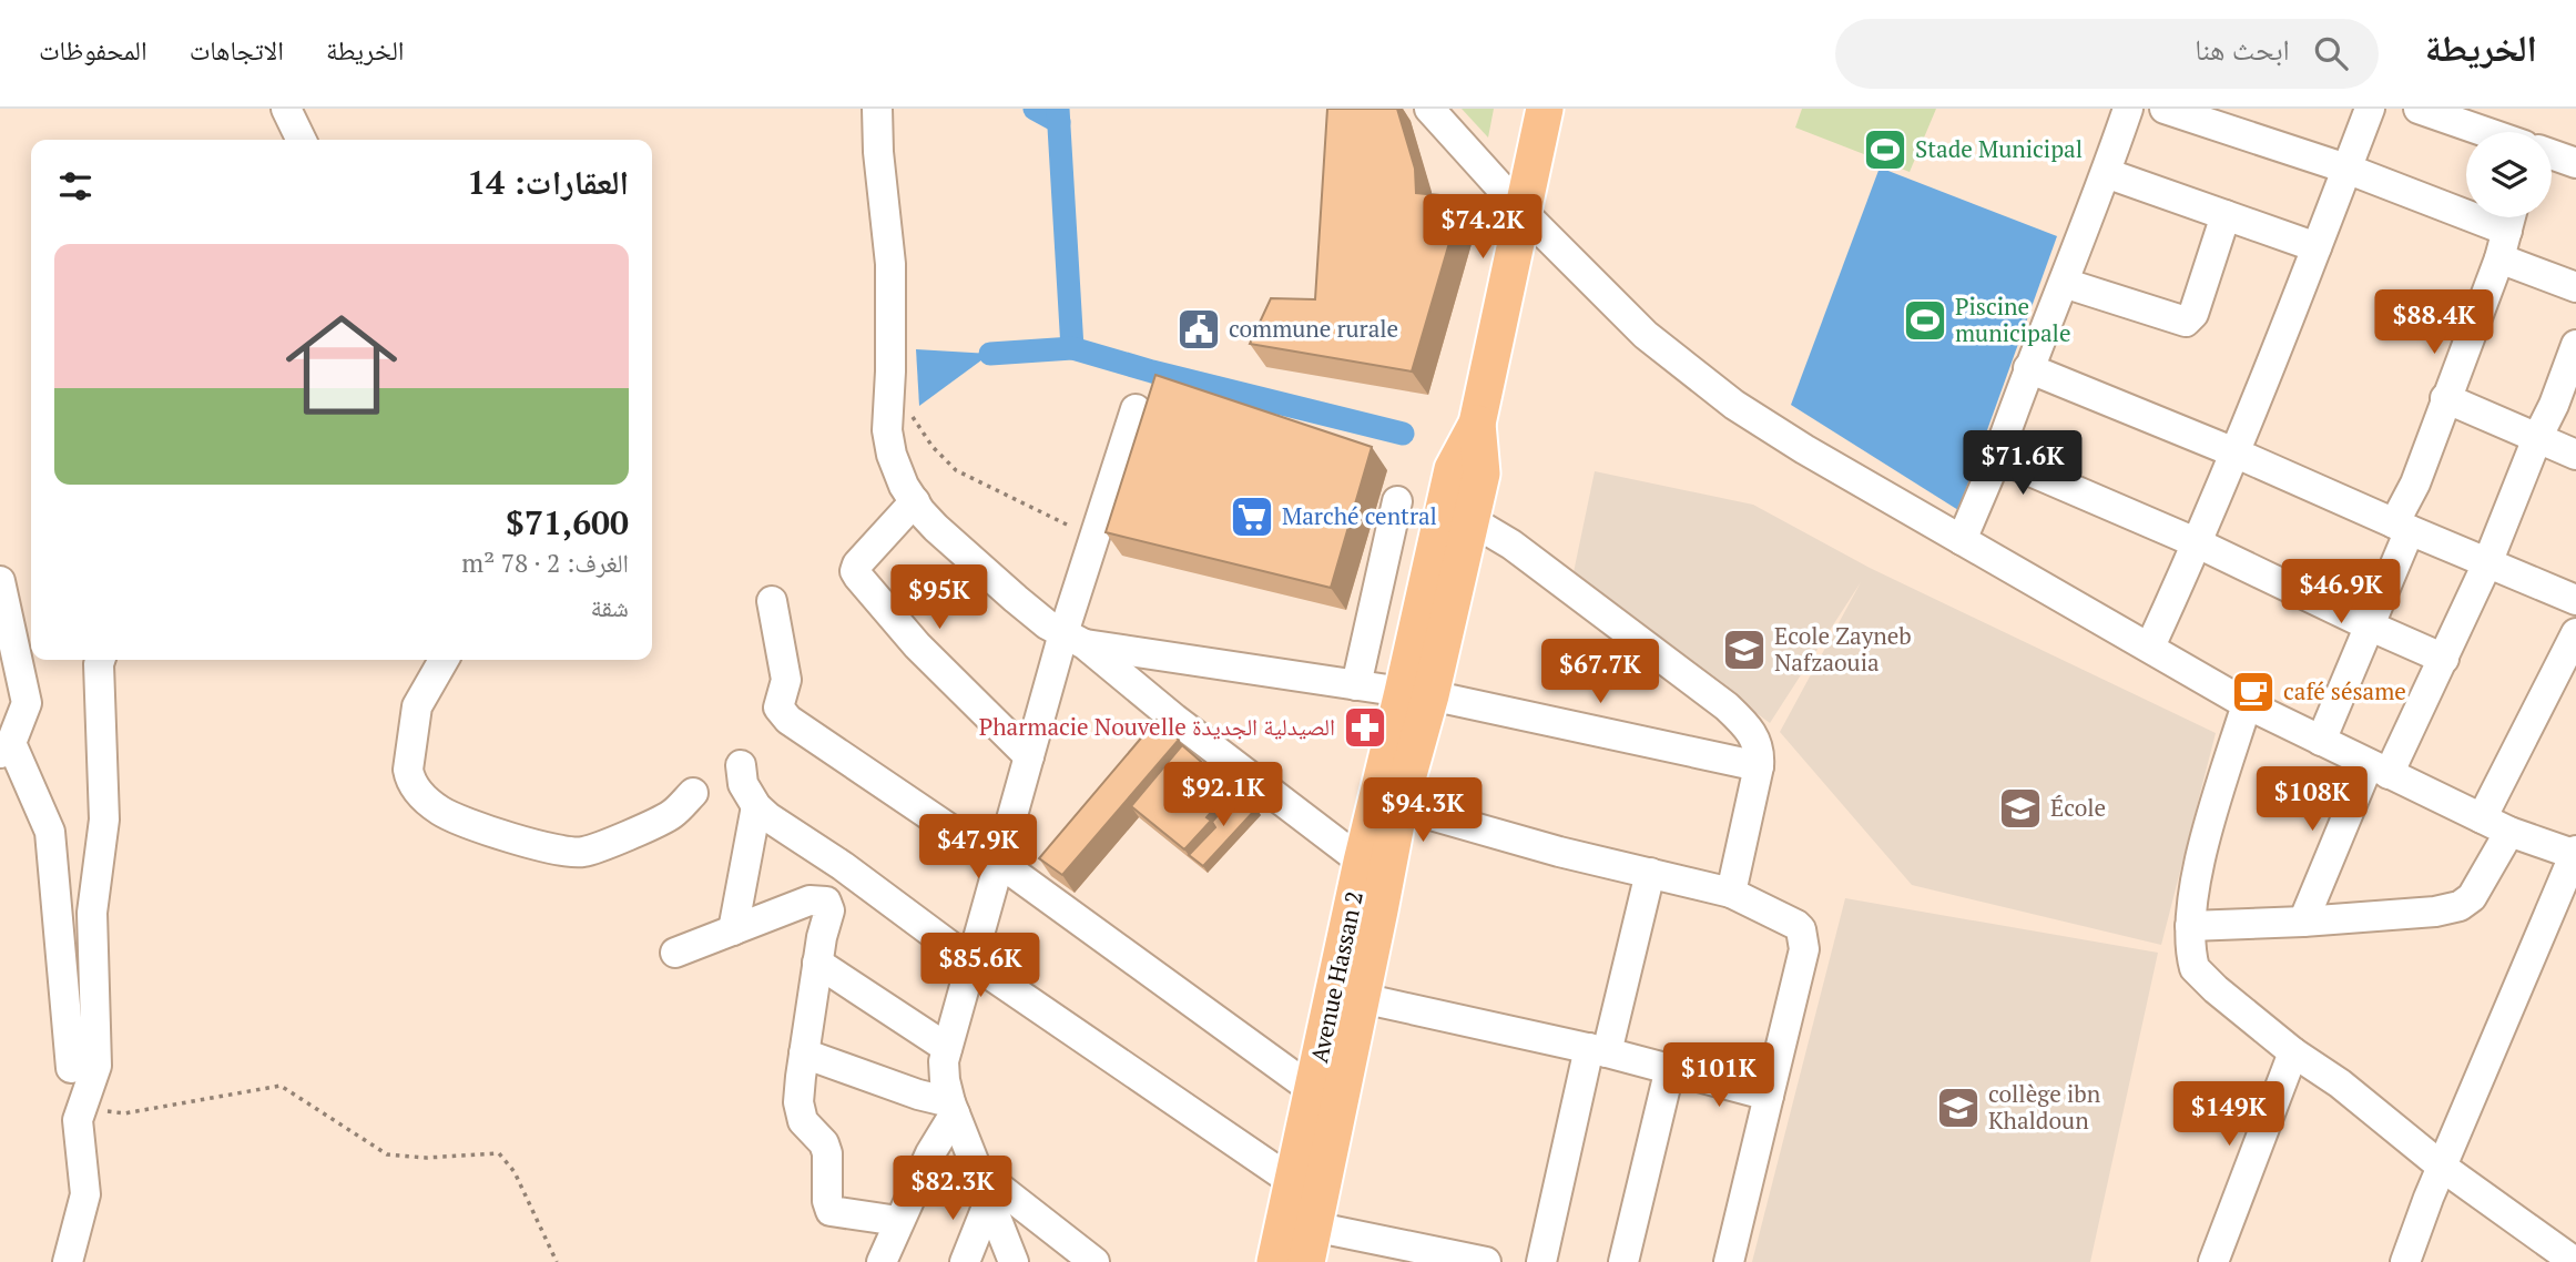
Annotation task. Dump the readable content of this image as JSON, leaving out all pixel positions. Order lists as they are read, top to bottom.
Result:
{
  "streets": {
    "main road": ["Avenue Hassan 2"]
  },
  "places": {
    "sports": ["Stade Municipal", "Piscine municipale"],
    "public building": ["commune rurale"],
    "supermarket": ["Marché central"],
    "school or university": ["Ecole Zayneb Nafzaouia", "École", "collège ibn Khaldoun"],
    "cafe": ["café sésame"],
    "pharmacy": ["Pharmacie Nouvelle الصيدلية الجديدة"]
  },
  "page": {
    "header": "الخريطة",
    "search": "ابحث هنا",
    "nav": ["الخريطة", "الاتجاهات", "المحفوظات"],
    "heading": "العقارات: 14",
    "price": [
      "$74.2K",
      "$88.4K",
      "$71.6K",
      "$46.9K",
      "$95K",
      "$67.7K",
      "$92.1K",
      "$108K",
      "$94.3K",
      "$47.9K",
      "$85.6K",
      "$101K",
      "$149K",
      "$82.3K"
    ],
    "list": [
      {
        "name": "$71,600",
        "note": "الغرف: 2 · 78 m² · شقة"
      }
    ]
  }
}
